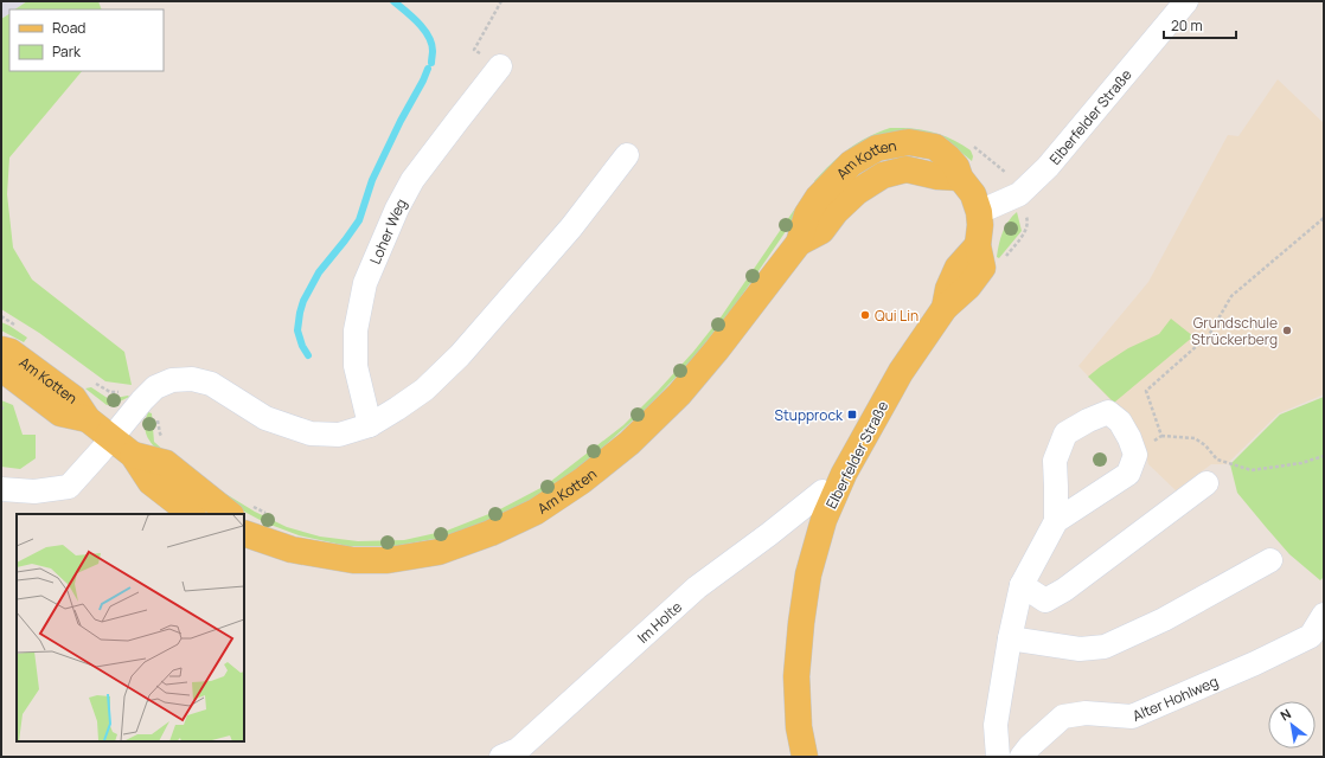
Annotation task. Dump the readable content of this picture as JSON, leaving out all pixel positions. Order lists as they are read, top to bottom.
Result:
{
  "streets": {
    "main road": ["Elberfelder Straße", "Am Kotten"],
    "street": ["Loher Weg", "Im Holte", "Alter Hohlweg"]
  },
  "crossings": [
    ["Elberfelder Straße", "Am Kotten"]
  ],
  "places": {
    "other": ["Qui Lin", "Grundschule Strückerberg"],
    "transit": ["Stupprock"]
  },
  "legend": ["Road", "Park"],
  "scale_bar": "20 m",
  "north": "top left"
}
